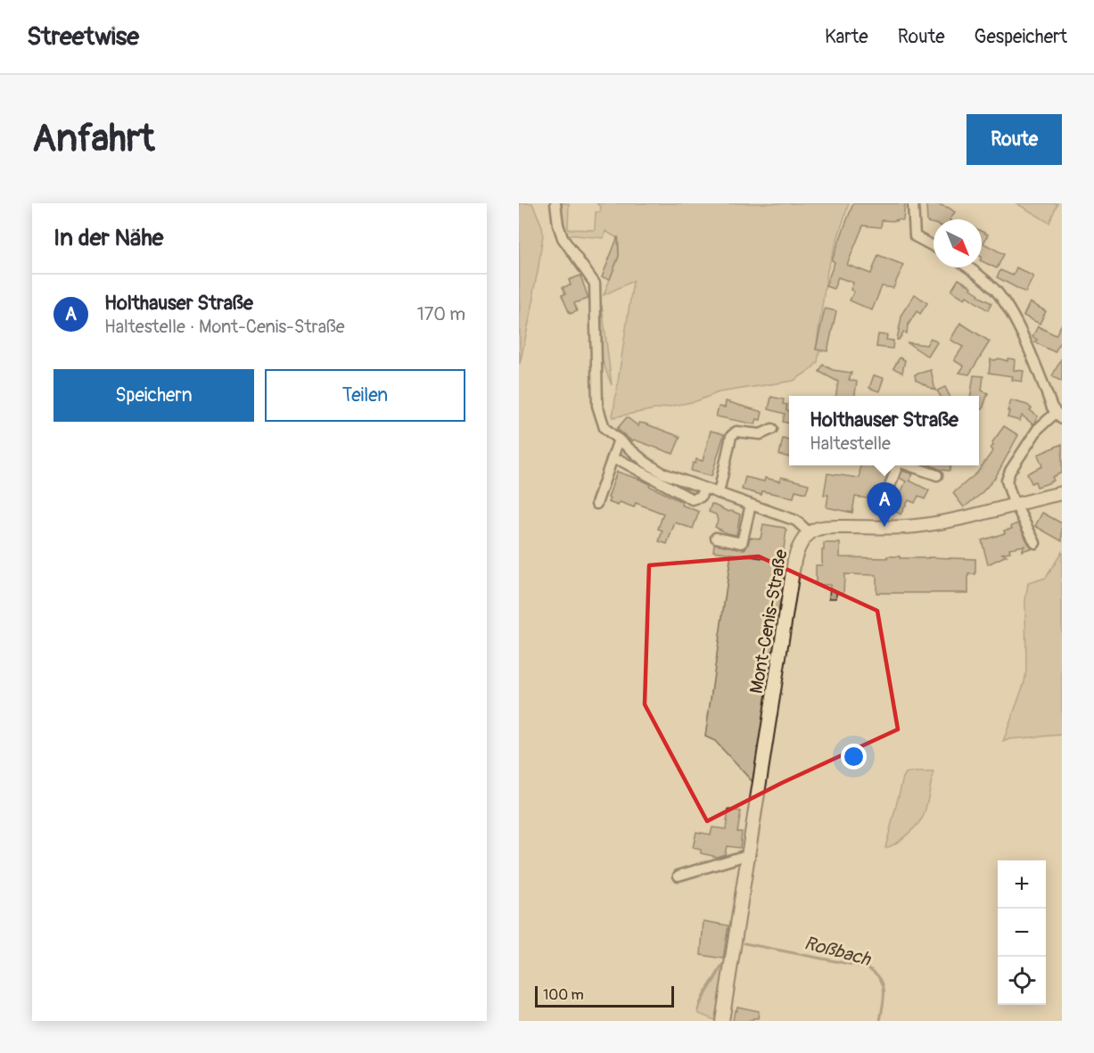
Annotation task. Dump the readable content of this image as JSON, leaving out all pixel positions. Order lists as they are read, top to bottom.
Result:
{
  "streets": {
    "main road": ["Mont-Cenis-Straße"]
  },
  "water": ["Roßbach"],
  "scale_bar": "100 m",
  "north": "bottom right",
  "page": {
    "header": "Streetwise",
    "nav": ["Karte", "Route", "Gespeichert"],
    "buttons": [
      "Route",
      ["Speichern", "Teilen"]
    ],
    "title": "Anfahrt",
    "heading": "In der Nähe",
    "list": [
      {
        "mark": "A",
        "name": "Holthauser Straße",
        "note": "Haltestelle · Mont-Cenis-Straße",
        "value": "170 m"
      }
    ],
    "popup": ["Holthauser Straße", "Haltestelle"],
    "pins": "A",
    "map_buttons": ["+", "−"],
    "scale": "100 m"
  }
}
